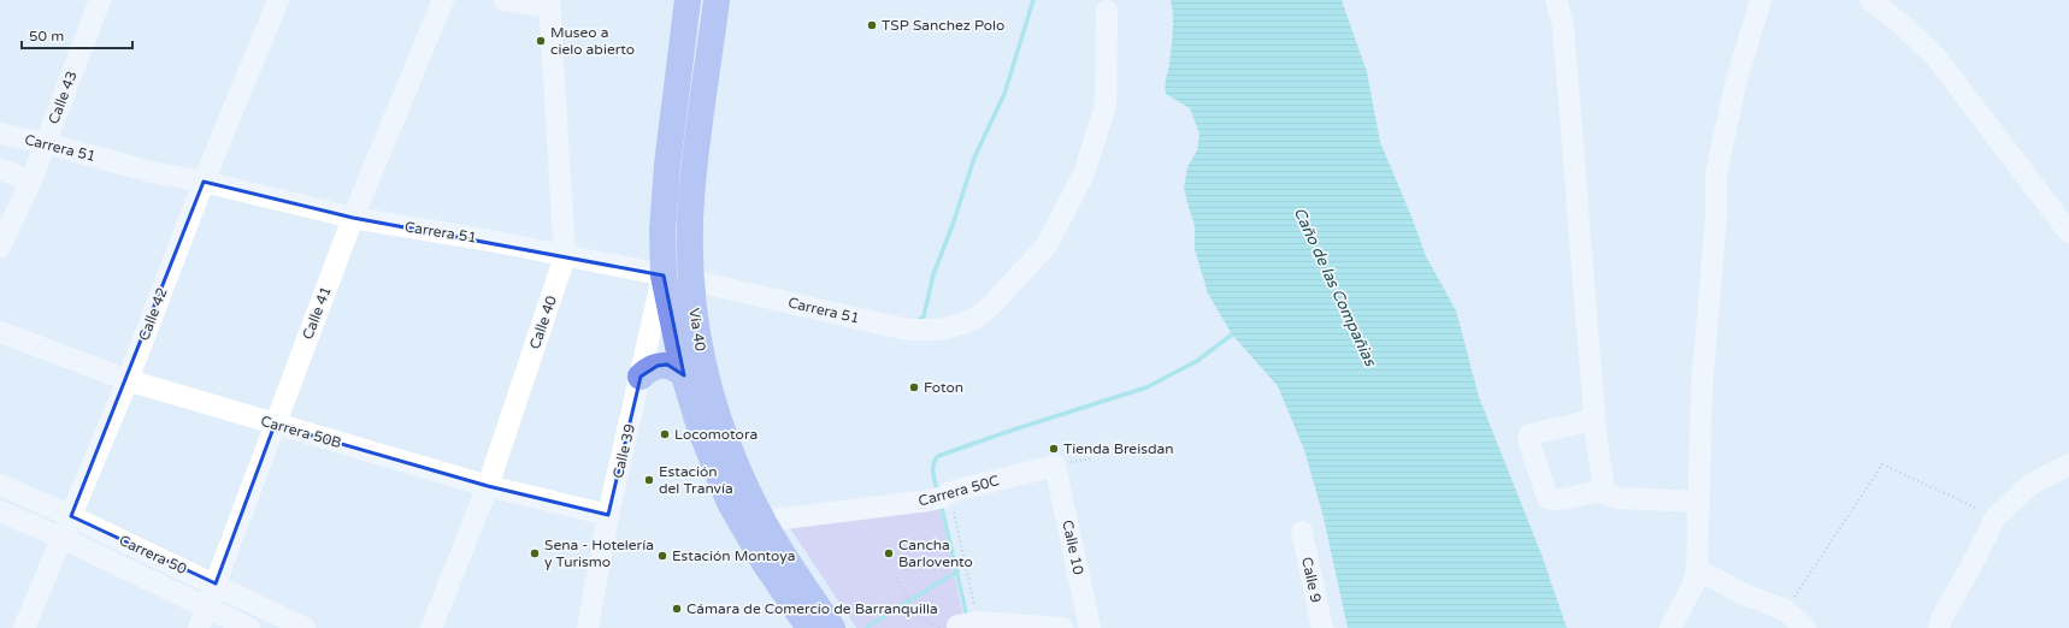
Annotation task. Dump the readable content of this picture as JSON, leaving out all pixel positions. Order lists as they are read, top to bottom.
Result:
{
  "streets": {
    "highway": ["Vía 40"],
    "street": [
      "Calle 43",
      "Carrera 51",
      "Calle 41",
      "Calle 42",
      "Calle 40",
      "Carrera 50B",
      "Calle 39",
      "Carrera 50C",
      "Calle 10",
      "Carrera 50",
      "Calle 9"
    ]
  },
  "crossings": [
    ["Calle 43", "Carrera 51"],
    ["Carrera 51", "Calle 41"],
    ["Carrera 51", "Calle 42"],
    ["Carrera 51", "Calle 40"],
    ["Carrera 51", "Vía 40"],
    ["Carrera 51", "Calle 39"],
    ["Calle 41", "Carrera 50B"],
    ["Calle 41", "Carrera 50"],
    ["Calle 42", "Carrera 50B"],
    ["Calle 42", "Carrera 50"],
    ["Calle 40", "Carrera 50B"],
    ["Vía 40", "Calle 39"],
    ["Vía 40", "Carrera 50C"],
    ["Carrera 50B", "Calle 39"],
    ["Carrera 50C", "Calle 10"]
  ],
  "water": ["Caño de las Compañias"],
  "places": [
    "TSP Sanchez Polo",
    "Museo a cielo abierto",
    "Foton",
    "Locomotora",
    "Tienda Breisdan",
    "Estación del Tranvía",
    "Sena - Hotelería y Turismo",
    "Cancha Barlovento",
    "Estación Montoya",
    "Cámara de Comercio de Barranquilla"
  ],
  "scale_bar": "50 m"
}
